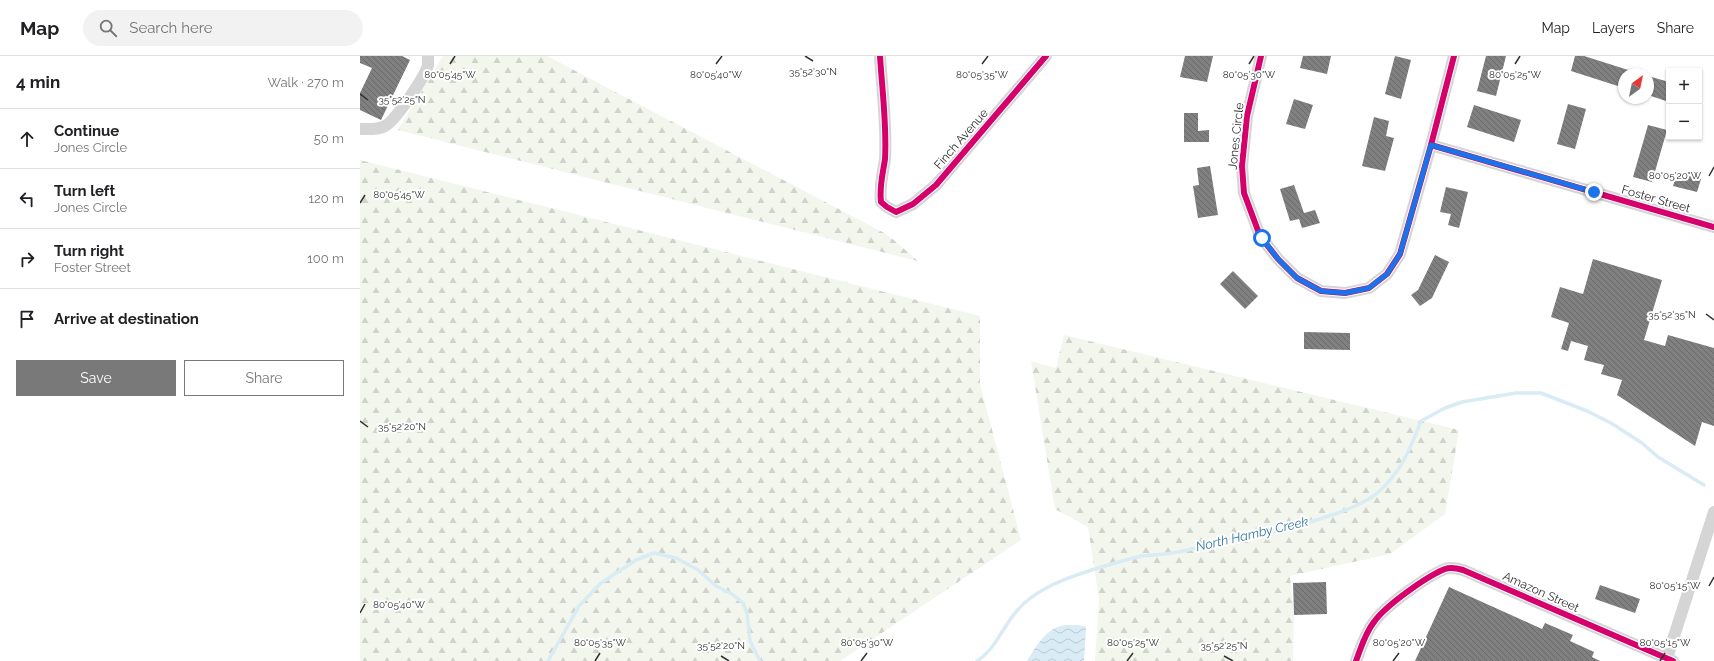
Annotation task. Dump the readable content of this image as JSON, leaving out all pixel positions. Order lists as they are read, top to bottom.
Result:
{
  "streets": {
    "street": [
      "Jones Circle",
      "Finch Avenue",
      "Foster Street",
      "Amazon Street"
    ]
  },
  "crossings": [
    ["Jones Circle", "Foster Street"]
  ],
  "water": ["North Hamby Creek"],
  "north": "top right",
  "page": {
    "header": "Map",
    "search": "Search here",
    "nav": ["Map", "Layers", "Share"],
    "heading": ["4 min", "Walk · 270 m"],
    "map_buttons": ["+", "−"],
    "list": [
      ["Continue", "Jones Circle", "50 m"],
      ["Turn left", "Jones Circle", "120 m"],
      ["Turn right", "Foster Street", "100 m"],
      "Arrive at destination"
    ],
    "buttons": ["Save", "Share"]
  },
  "coordinates": [
    "35°52'30\"N",
    "80°05'45\"W",
    "80°05'40\"W",
    "80°05'35\"W",
    "80°05'30\"W",
    "80°05'25\"W",
    "35°52'25\"N",
    "80°05'20\"W",
    "35°52'35\"N",
    "35°52'20\"N",
    "80°05'15\"W"
  ]
}
